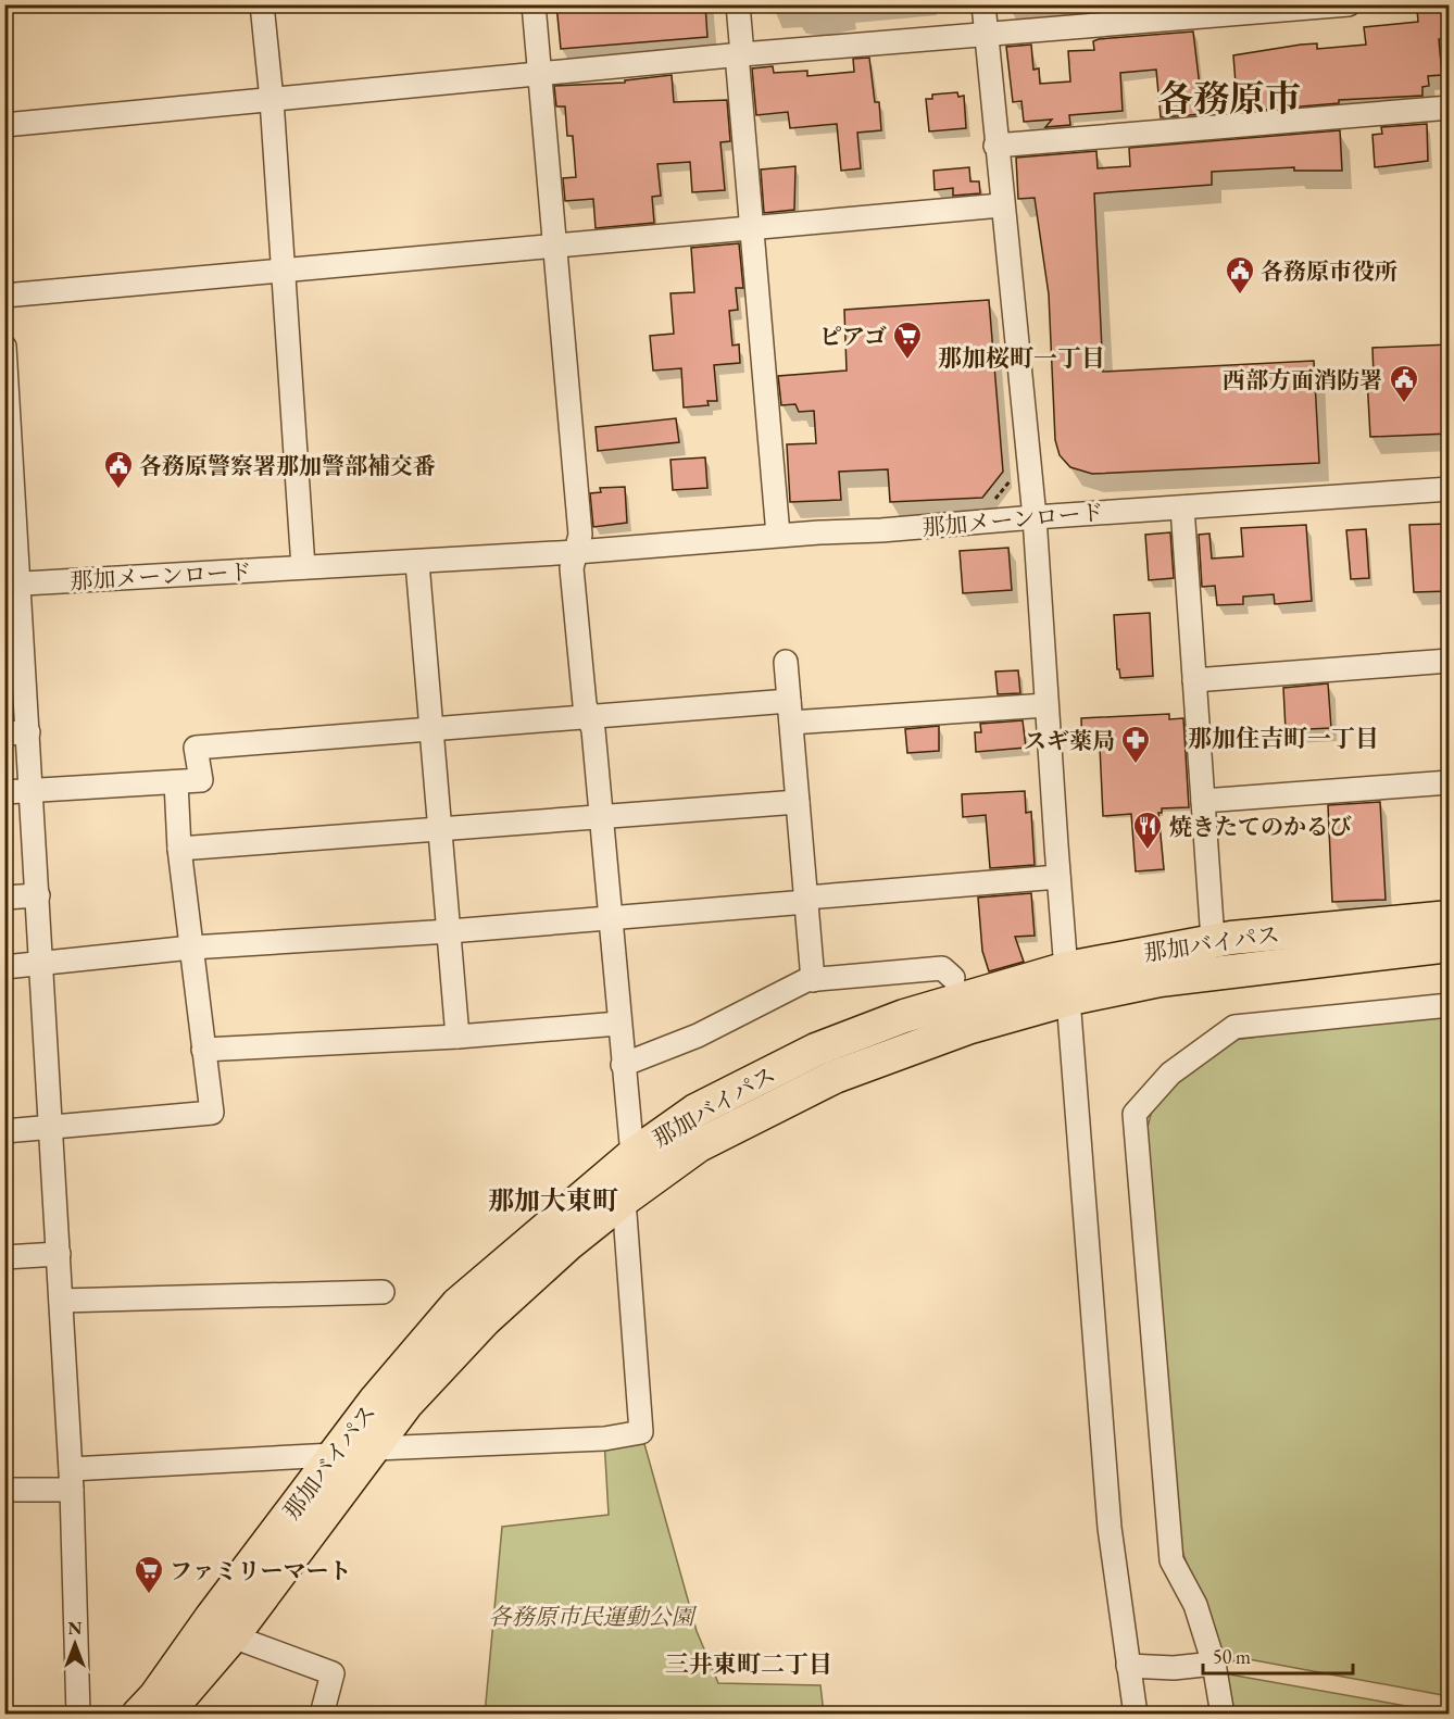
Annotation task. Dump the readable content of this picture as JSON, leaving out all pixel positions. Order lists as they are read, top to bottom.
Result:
{
  "streets": {
    "highway": ["那加バイパス"],
    "street": ["那加メーンロード"]
  },
  "districts": [
    "各務原市",
    "那加桜町一丁目",
    "那加住吉町一丁目",
    "那加大東町",
    "三井東町二丁目"
  ],
  "parks": ["各務原市民運動公園"],
  "places": {
    "public building": ["各務原市役所", "西部方面消防署", "各務原警察署那加警部補交番"],
    "supermarket": ["ピアゴ", "ファミリーマート"],
    "pharmacy": ["スギ薬局"],
    "restaurant": ["焼きたてのかるび"]
  },
  "scale_bar": "50 m",
  "north": "top"
}
